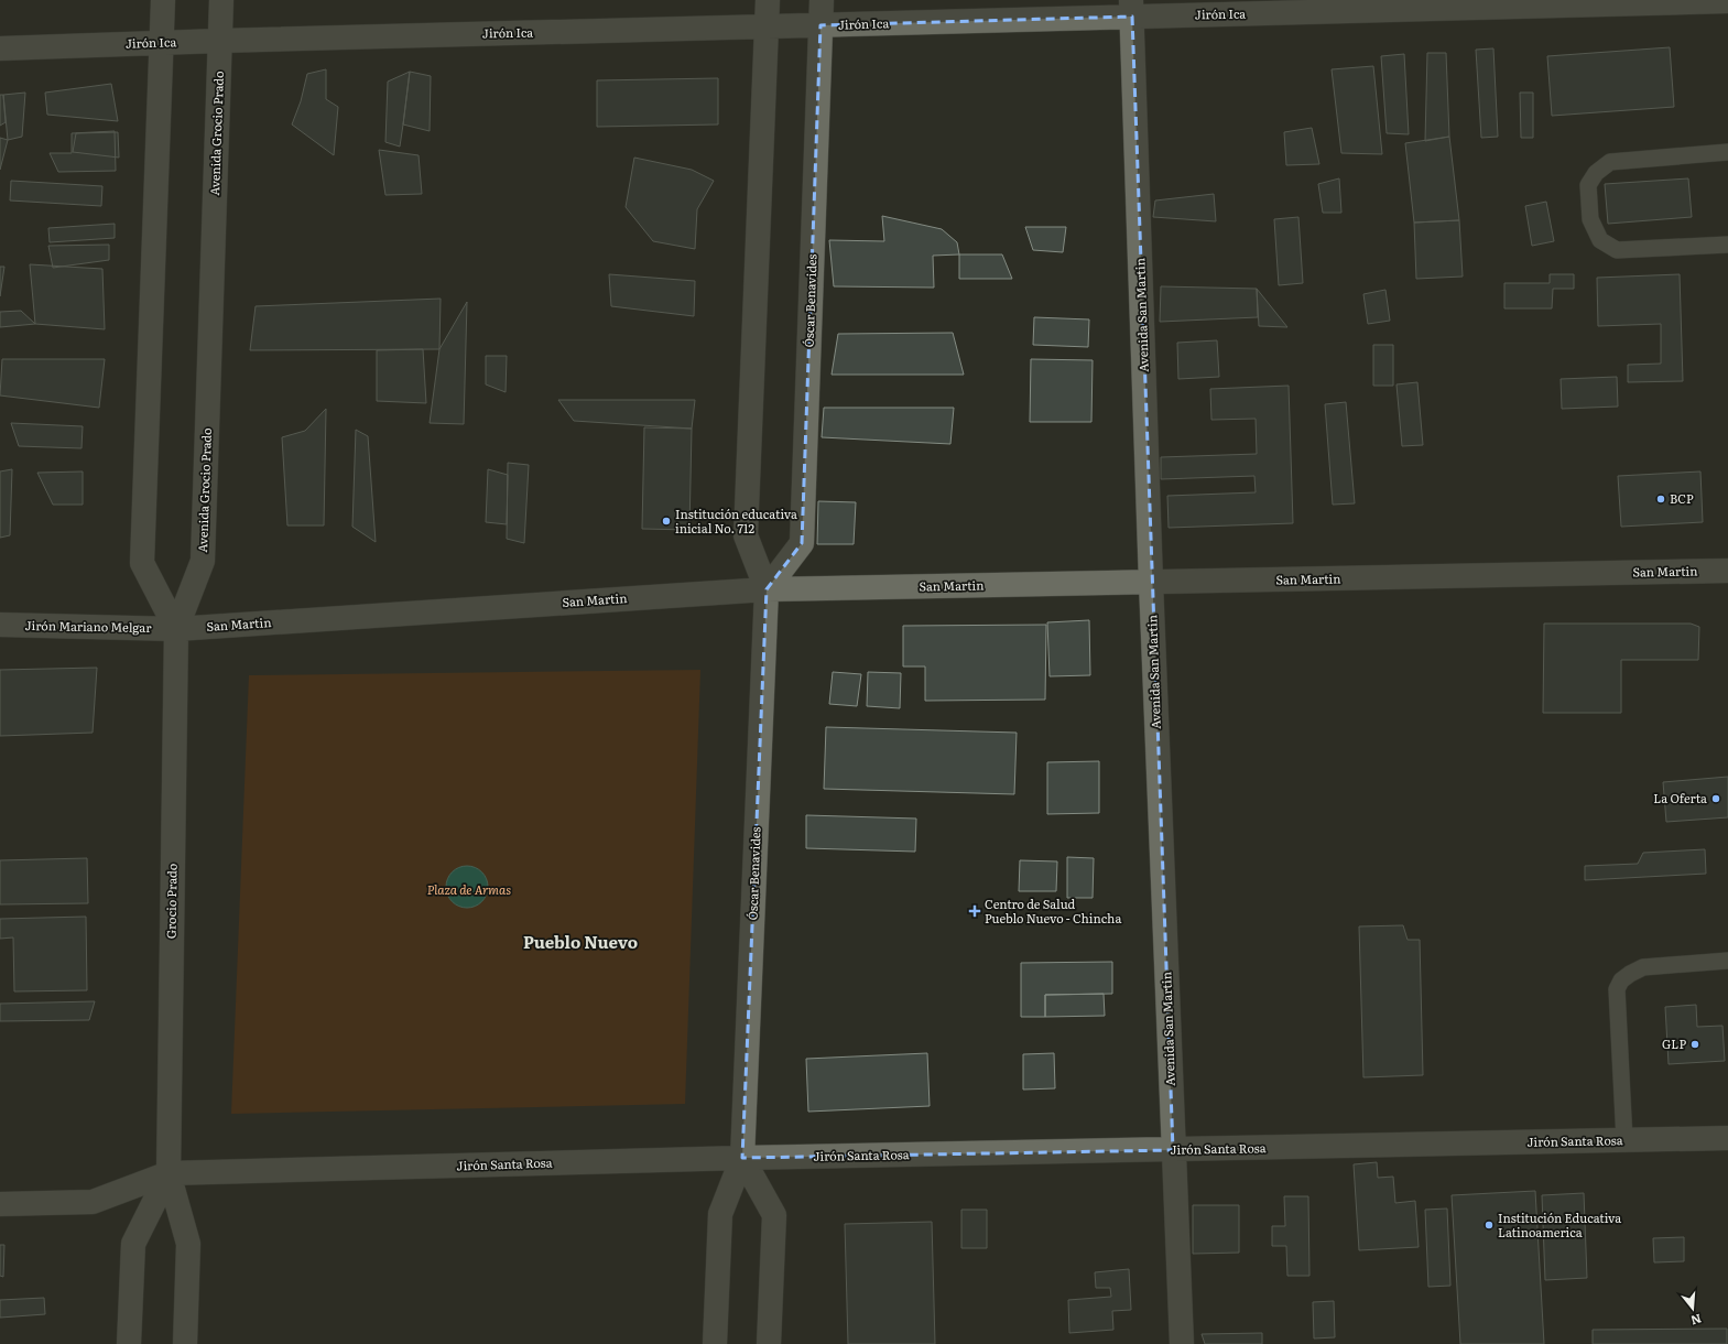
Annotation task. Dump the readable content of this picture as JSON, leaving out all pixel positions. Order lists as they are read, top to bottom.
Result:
{
  "streets": {
    "street": [
      "Jirón Ica",
      "Avenida Grocio Prado",
      "Óscar Benavides",
      "Avenida San Martin",
      "San Martin",
      "Jirón Mariano Melgar",
      "Grocio Prado",
      "Jirón Santa Rosa"
    ]
  },
  "crossings": [
    ["Jirón Ica", "Avenida Grocio Prado"],
    ["Jirón Ica", "Óscar Benavides"],
    ["Jirón Ica", "Avenida San Martin"],
    ["Avenida Grocio Prado", "San Martin"],
    ["Avenida Grocio Prado", "Jirón Mariano Melgar"],
    ["Avenida Grocio Prado", "Grocio Prado"],
    ["Óscar Benavides", "San Martin"],
    ["Óscar Benavides", "Jirón Santa Rosa"],
    ["Avenida San Martin", "San Martin"],
    ["Avenida San Martin", "Jirón Santa Rosa"],
    ["San Martin", "Jirón Mariano Melgar"],
    ["San Martin", "Grocio Prado"],
    ["Jirón Mariano Melgar", "Grocio Prado"],
    ["Grocio Prado", "Jirón Santa Rosa"]
  ],
  "districts": ["Pueblo Nuevo"],
  "parks": ["Plaza de Armas"],
  "places": {
    "other": [
      "BCP",
      "Institución educativa inicial No. 712",
      "La Oferta",
      "GLP",
      "Institución Educativa Latinoamerica"
    ],
    "health": ["Centro de Salud Pueblo Nuevo - Chincha"]
  },
  "north": "bottom"
}
